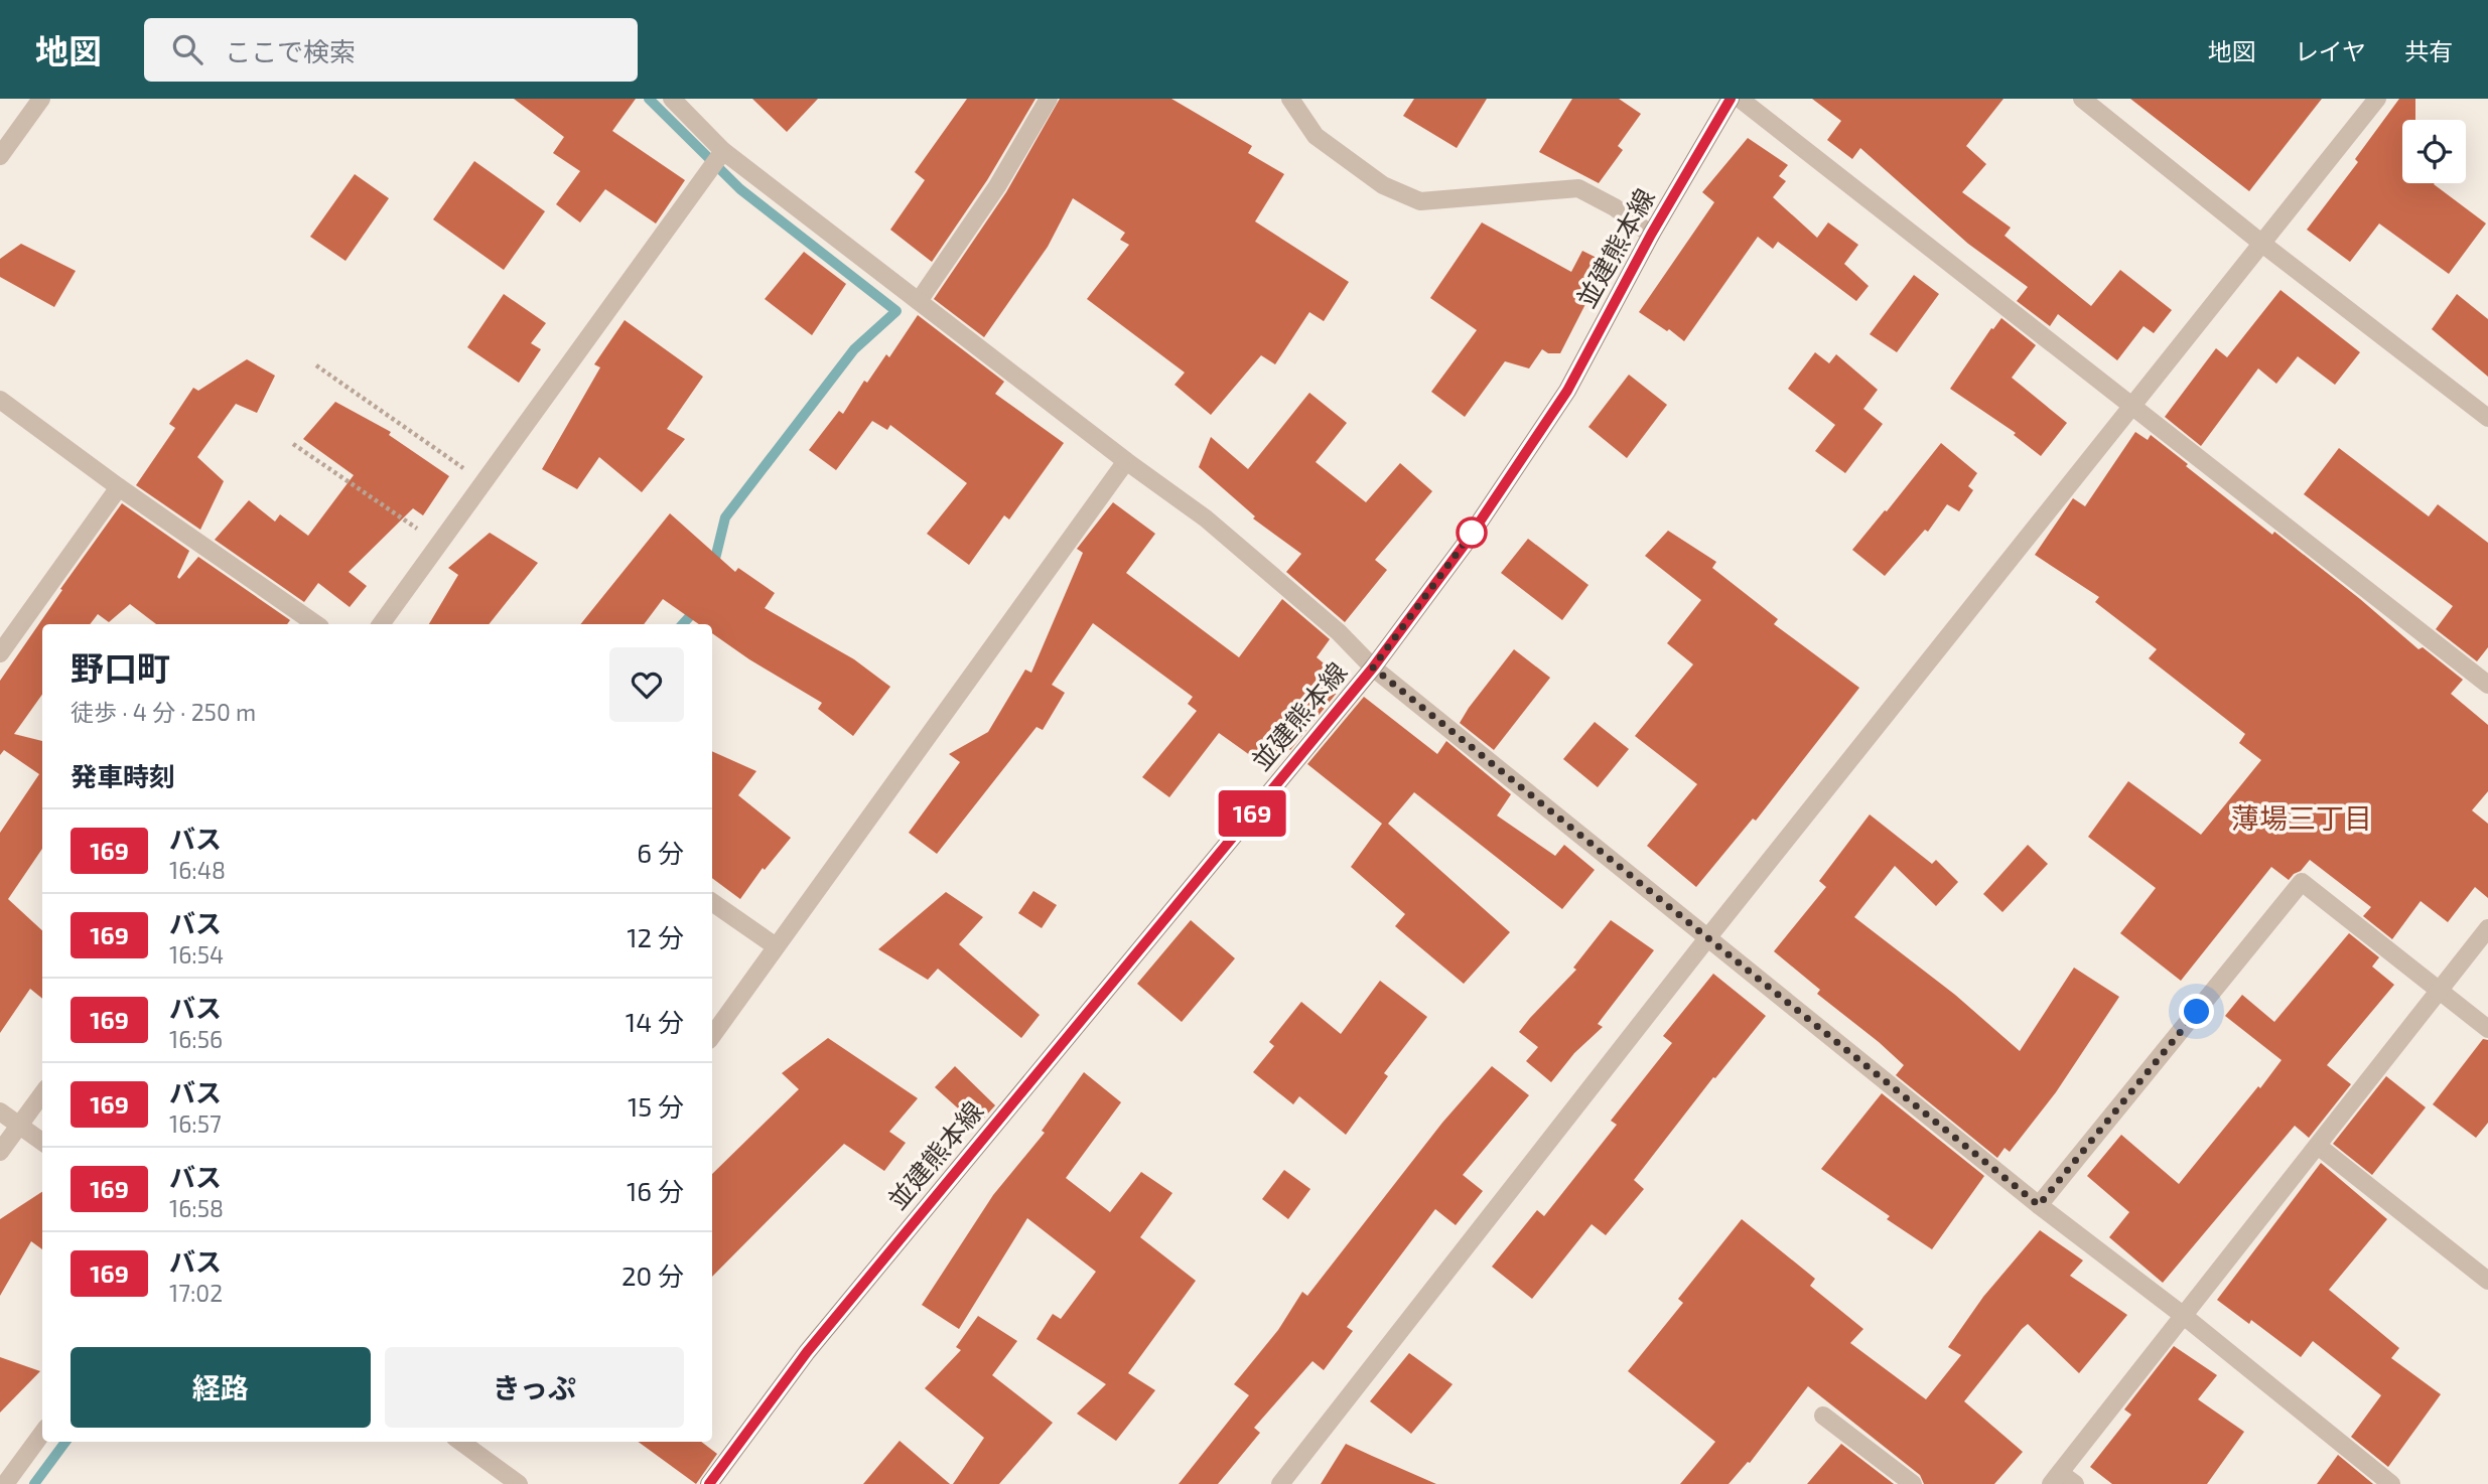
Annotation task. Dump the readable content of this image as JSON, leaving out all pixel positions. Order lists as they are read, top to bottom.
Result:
{
  "streets": {
    "main road": ["並建熊本線"]
  },
  "districts": ["薄場三丁目"],
  "lines": ["bus line 169"],
  "page": {
    "header": "地図",
    "search": "ここで検索",
    "nav": ["地図", "レイヤ", "共有"],
    "on_map": "169",
    "heading": [
      ["野口町", "徒歩 · 4 分 · 250 m"],
      "発車時刻"
    ],
    "list": [
      {
        "mark": "169",
        "name": "バス",
        "note": "16:48",
        "value": "6 分"
      },
      {
        "mark": "169",
        "name": "バス",
        "note": "16:54",
        "value": "12 分"
      },
      {
        "mark": "169",
        "name": "バス",
        "note": "16:56",
        "value": "14 分"
      },
      {
        "mark": "169",
        "name": "バス",
        "note": "16:57",
        "value": "15 分"
      },
      {
        "mark": "169",
        "name": "バス",
        "note": "16:58",
        "value": "16 分"
      },
      {
        "mark": "169",
        "name": "バス",
        "note": "17:02",
        "value": "20 分"
      }
    ],
    "buttons": ["経路", "きっぷ"]
  }
}
